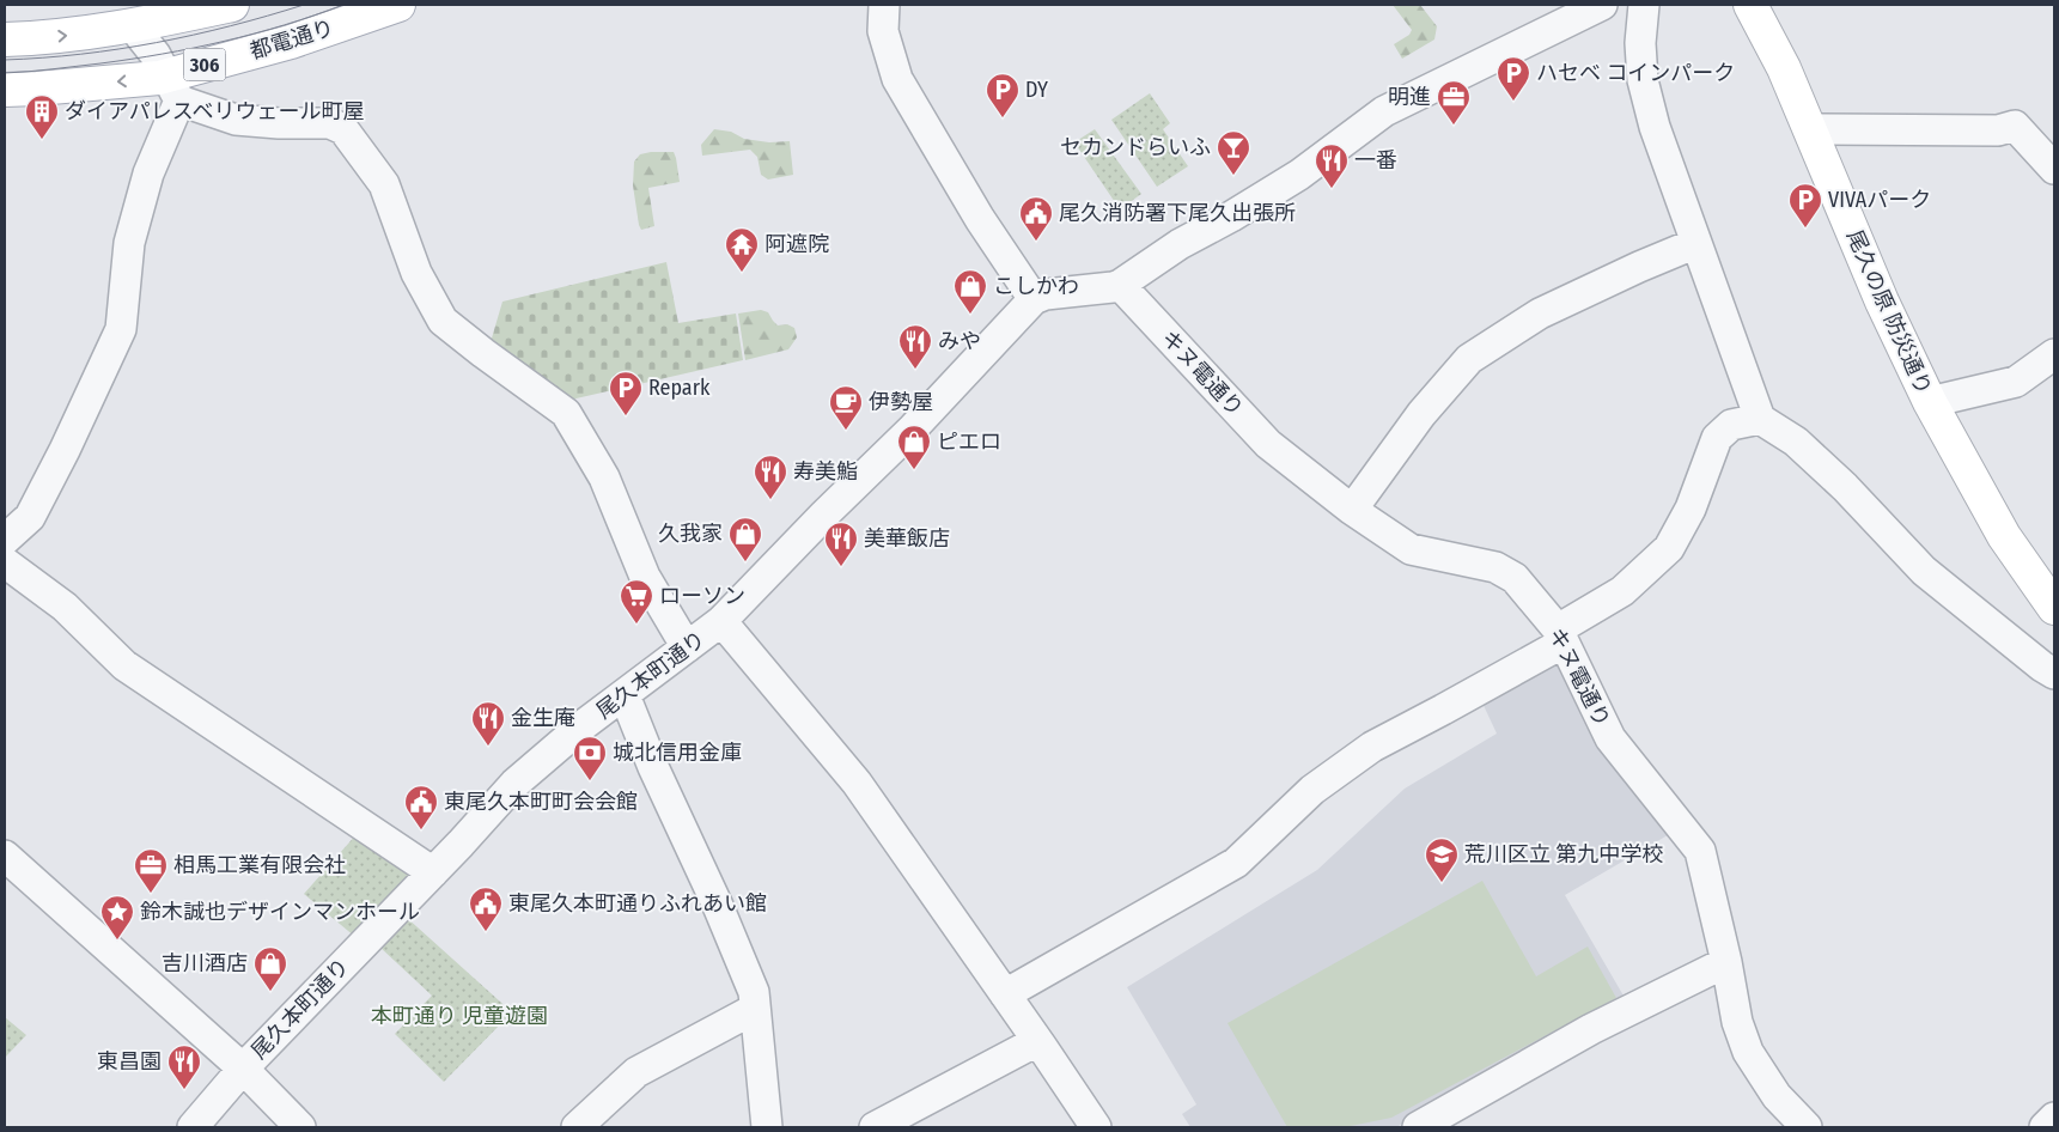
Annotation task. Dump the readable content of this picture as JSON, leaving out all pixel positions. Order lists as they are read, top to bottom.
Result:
{
  "streets": {
    "street": [
      "都電通り",
      "306",
      "尾久の原 防災通り",
      "キヌ電通り",
      "尾久本町通り"
    ]
  },
  "parks": ["本町通り 児童遊園"],
  "places": {
    "parking": [
      "ハセベ コインパーク",
      "DY",
      "VIVAパーク",
      "Repark"
    ],
    "office": ["明進", "相馬工業有限会社"],
    "building": ["ダイアパレスベリウェール町屋"],
    "bar": ["セカンドらいふ"],
    "restaurant": [
      "一番",
      "みや",
      "寿美鮨",
      "美華飯店",
      "金生庵",
      "東昌園"
    ],
    "public building": ["尾久消防署下尾久出張所", "東尾久本町町会会館", "東尾久本町通りふれあい館"],
    "temple": ["阿遮院"],
    "shop": [
      "こしかわ",
      "ピエロ",
      "久我家",
      "吉川酒店"
    ],
    "cafe": ["伊勢屋"],
    "supermarket": ["ローソン"],
    "bank": ["城北信用金庫"],
    "school or university": ["荒川区立 第九中学校"],
    "place": ["鈴木誠也デザインマンホール"]
  }
}
